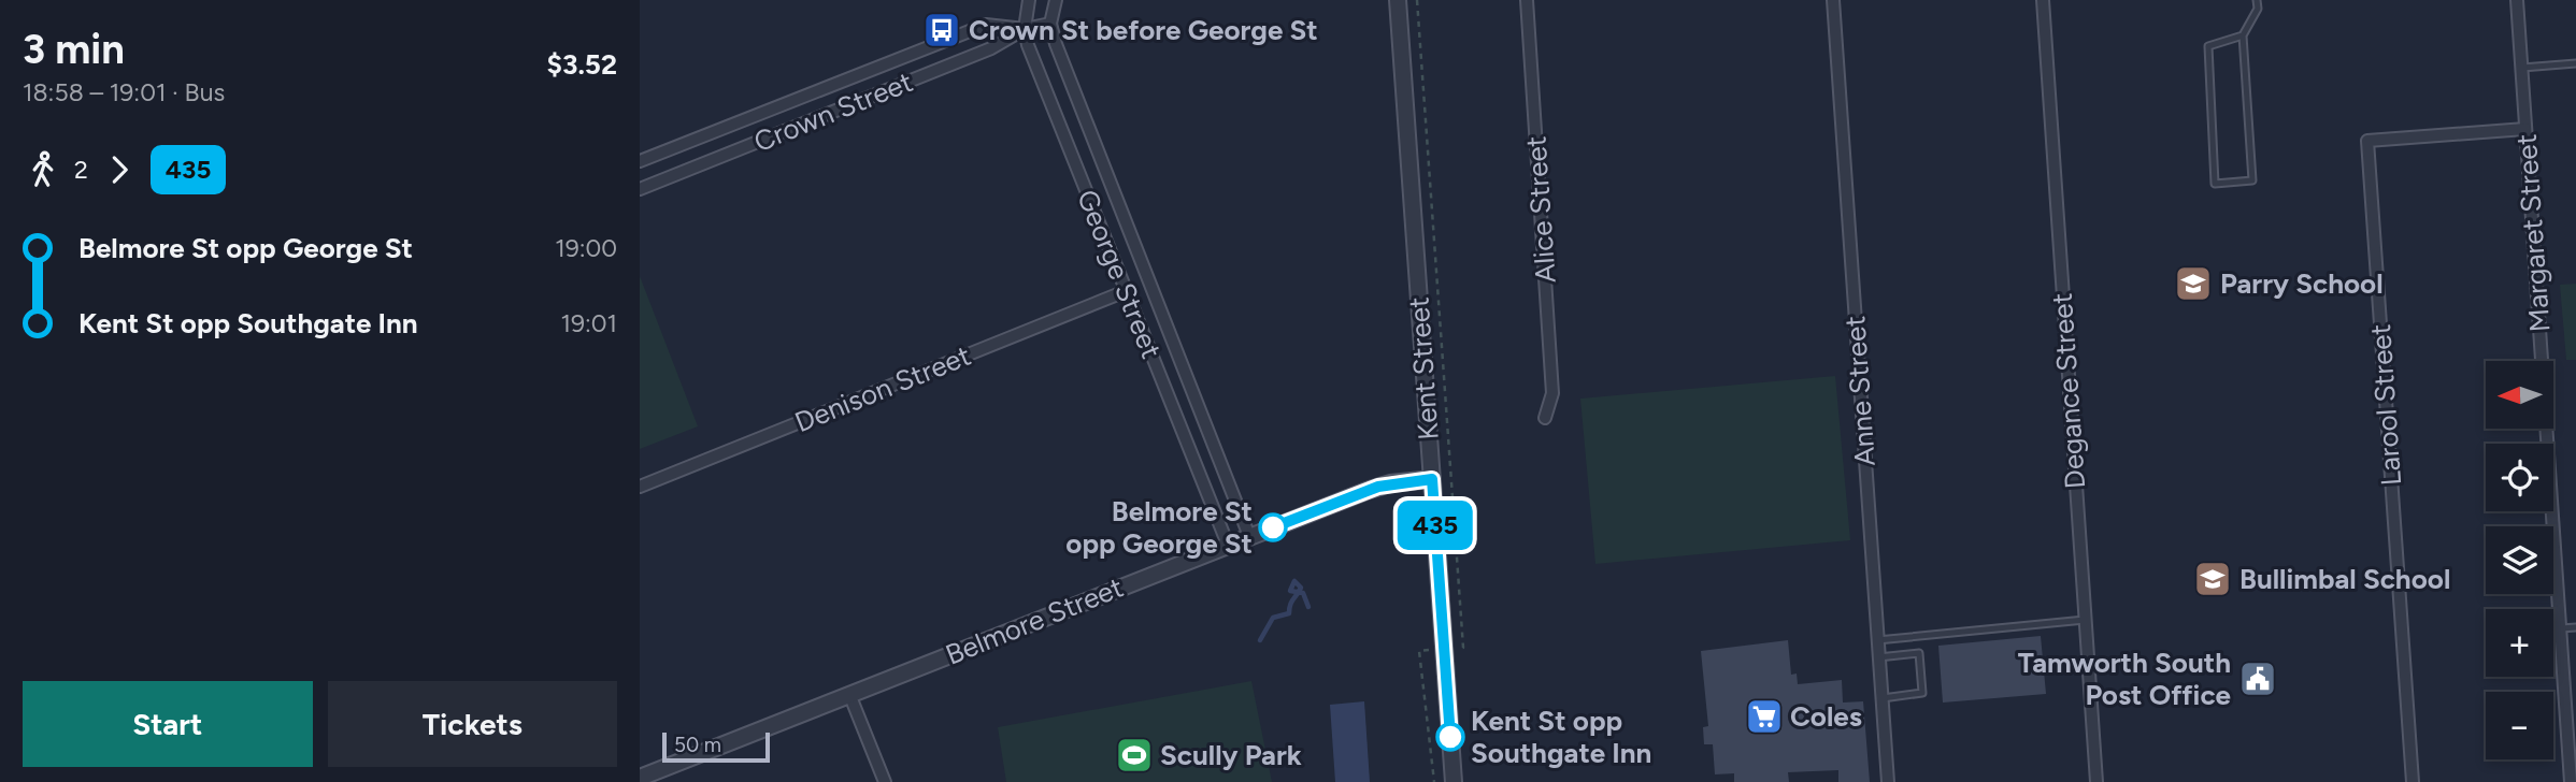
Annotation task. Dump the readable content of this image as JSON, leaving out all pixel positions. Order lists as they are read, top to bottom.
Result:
{
  "streets": {
    "street": [
      "Crown Street",
      "Alice Street",
      "Margaret Street",
      "George Street",
      "Kent Street",
      "Denison Street",
      "Anne Street",
      "Degance Street",
      "Larool Street",
      "Belmore Street"
    ]
  },
  "crossings": [
    ["Crown Street", "George Street"],
    ["Margaret Street", "Larool Street"],
    ["George Street", "Denison Street"],
    ["George Street", "Belmore Street"],
    ["Kent Street", "Belmore Street"]
  ],
  "places": {
    "bus stop": ["Crown St before George St"],
    "school or university": ["Parry School", "Bullimbal School"],
    "other": ["Belmore St opp George St", "Kent St opp Southgate Inn"],
    "public building": ["Tamworth South Post Office"],
    "supermarket": ["Coles"],
    "sports": ["Scully Park"]
  },
  "lines": ["bus line 435"],
  "scale_bar": "50 m",
  "north": "left",
  "page": {
    "heading": ["3 min", "18:58 – 19:01 · Bus", "$3.52"],
    "on_map": "435",
    "legs": ["2", "435"],
    "list": [
      {
        "name": "Belmore St opp George St",
        "value": "19:00"
      },
      {
        "name": "Kent St opp Southgate Inn",
        "value": "19:01"
      }
    ],
    "map_buttons": ["+", "−"],
    "buttons": ["Start", "Tickets"],
    "scale": "50 m"
  }
}
